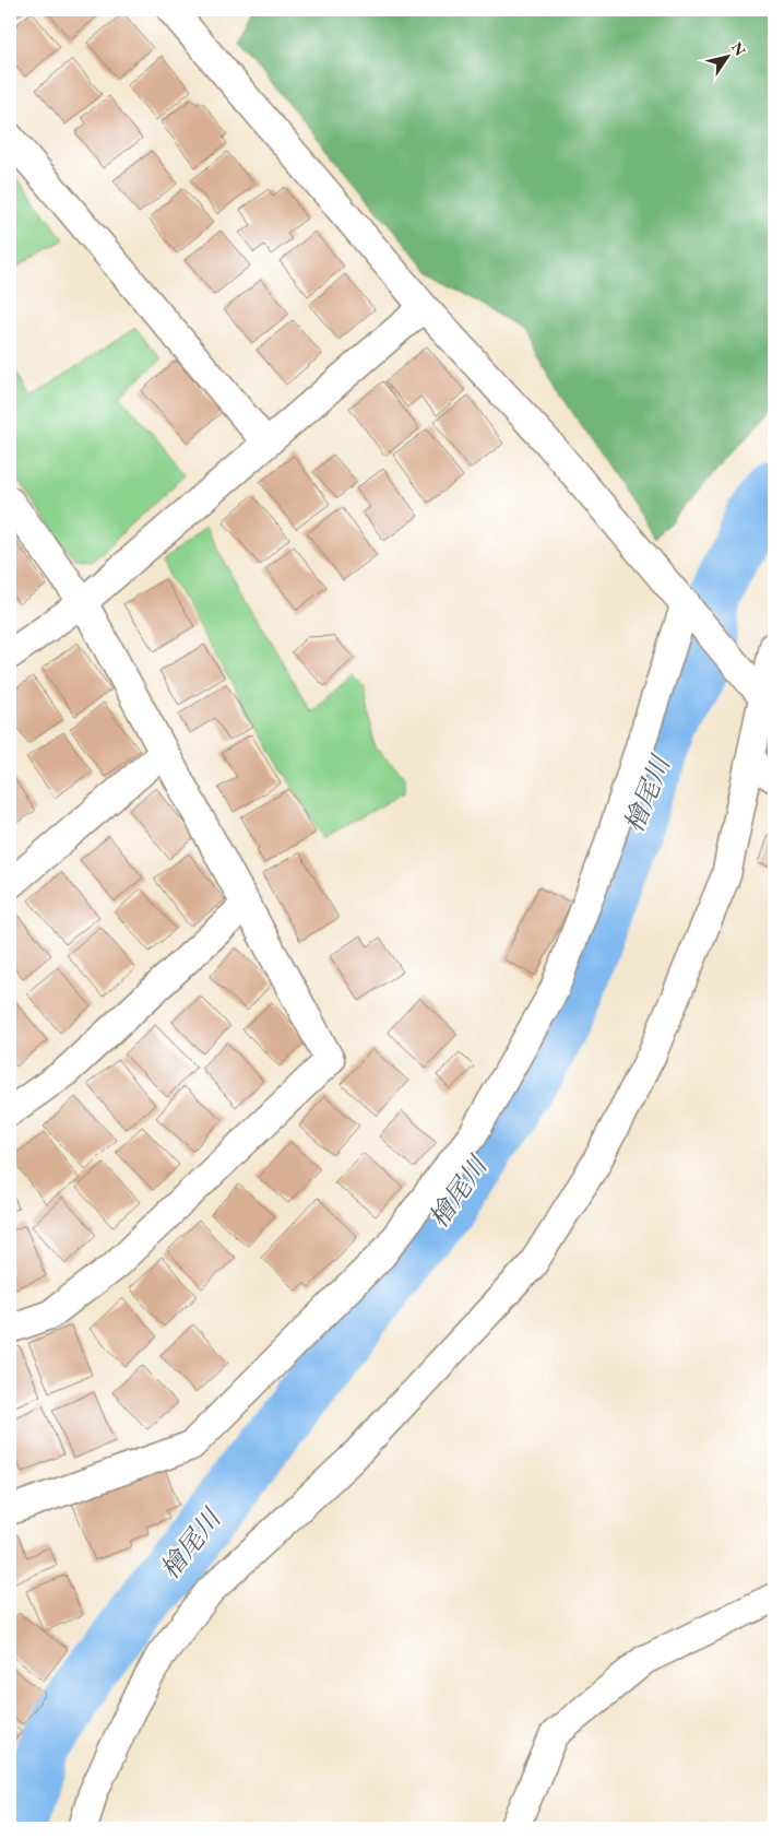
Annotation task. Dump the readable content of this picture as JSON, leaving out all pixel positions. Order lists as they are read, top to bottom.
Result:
{
  "water": ["檜尾川"],
  "north": "top right"
}
